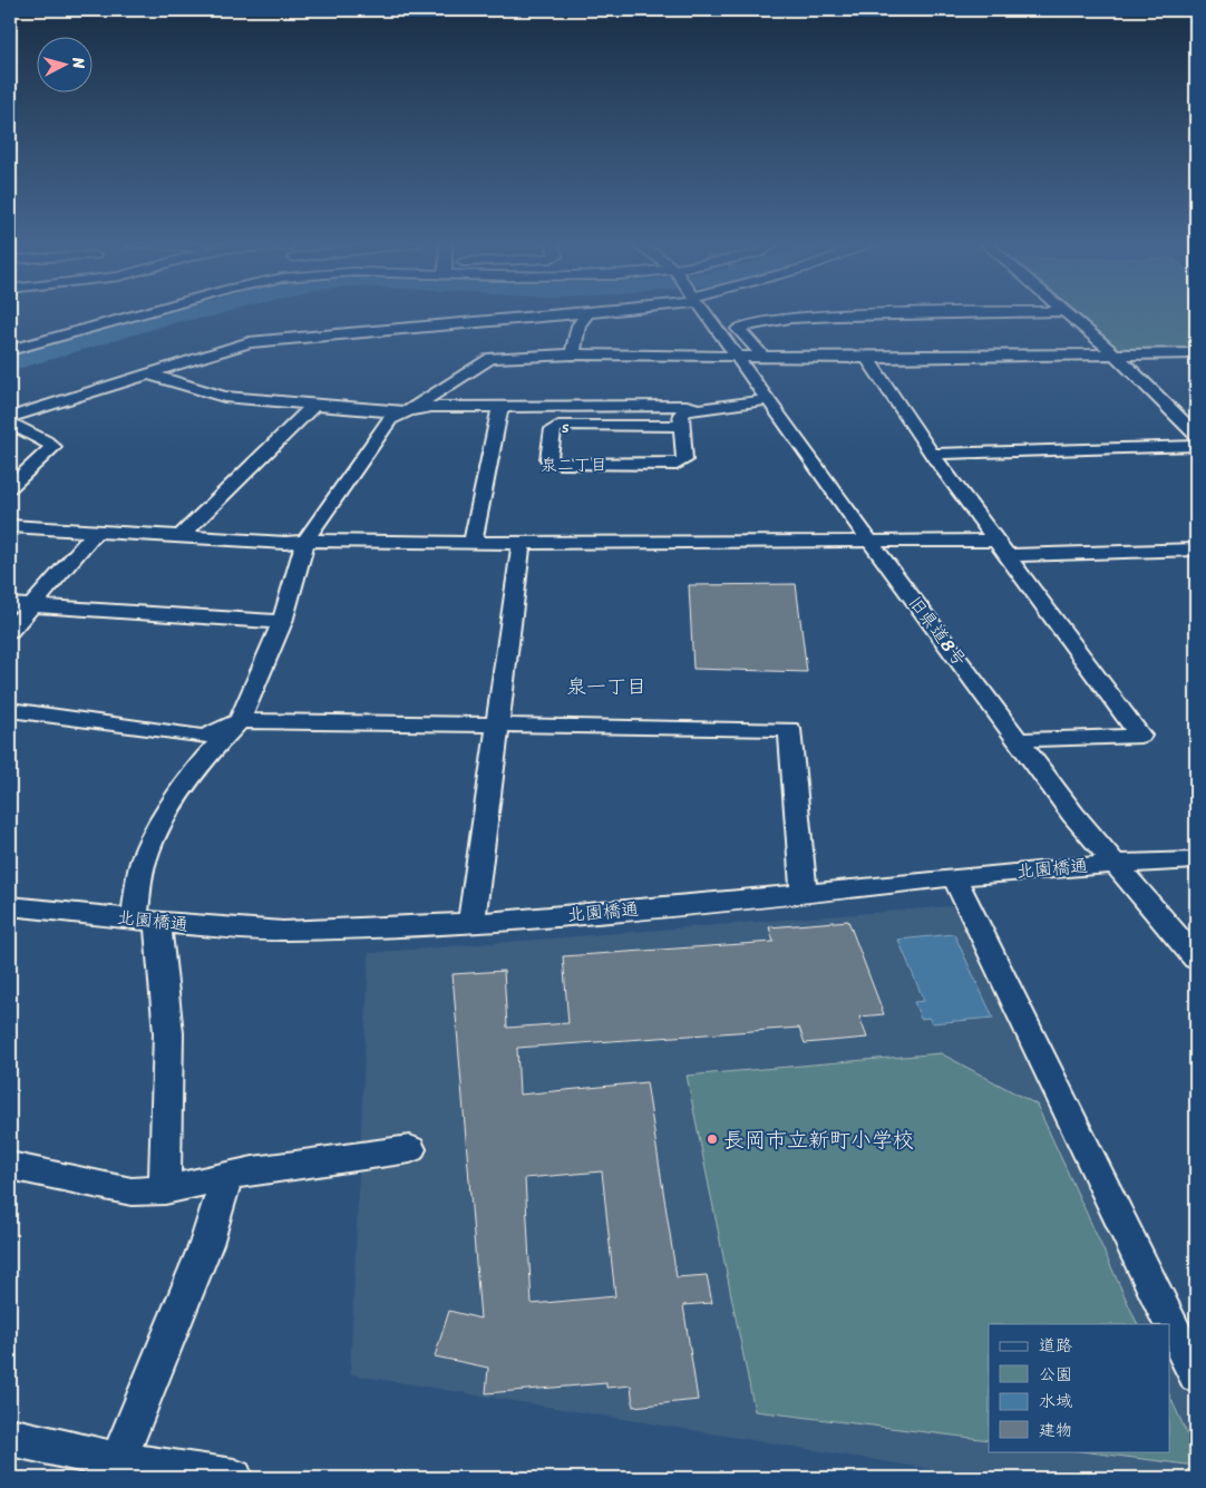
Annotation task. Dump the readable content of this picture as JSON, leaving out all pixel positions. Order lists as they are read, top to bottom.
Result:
{
  "streets": {
    "street": ["s", "旧県道8号", "北園橋通"]
  },
  "crossings": [
    ["旧県道8号", "北園橋通"]
  ],
  "districts": ["泉二丁目", "泉一丁目"],
  "places": ["長岡市立新町小学校"],
  "legend": [
    "道路",
    "公園",
    "水域",
    "建物"
  ],
  "north": "right"
}
